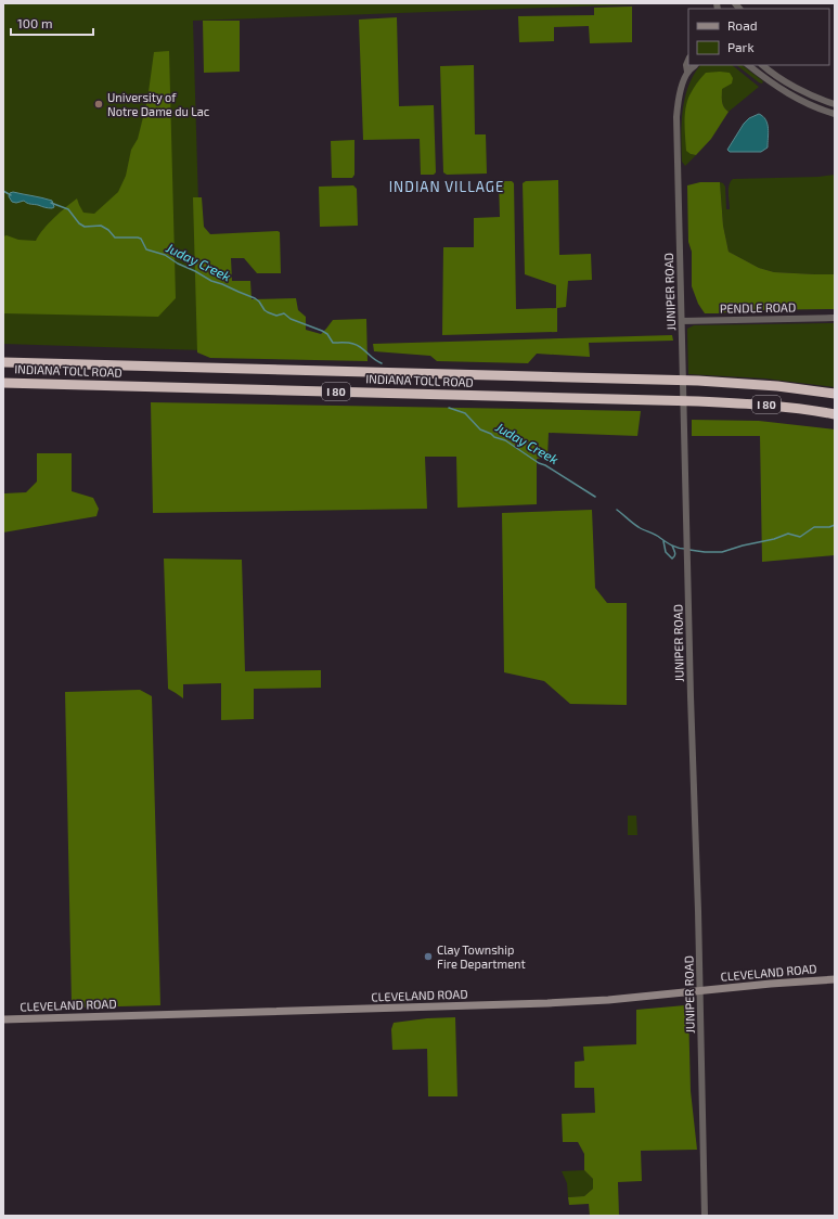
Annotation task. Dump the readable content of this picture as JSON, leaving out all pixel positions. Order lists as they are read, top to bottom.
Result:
{
  "streets": {
    "highway": ["INDIANA TOLL ROAD", "I 80"],
    "main road": ["CLEVELAND ROAD"],
    "street": ["JUNIPER ROAD", "PENDLE ROAD"]
  },
  "crossings": [
    ["JUNIPER ROAD", "PENDLE ROAD"],
    ["JUNIPER ROAD", "CLEVELAND ROAD"]
  ],
  "districts": ["INDIAN VILLAGE"],
  "water": ["Juday Creek"],
  "places": ["University of Notre Dame du Lac", "Clay Township Fire Department"],
  "legend": ["Road", "Park"],
  "scale_bar": "100 m"
}
